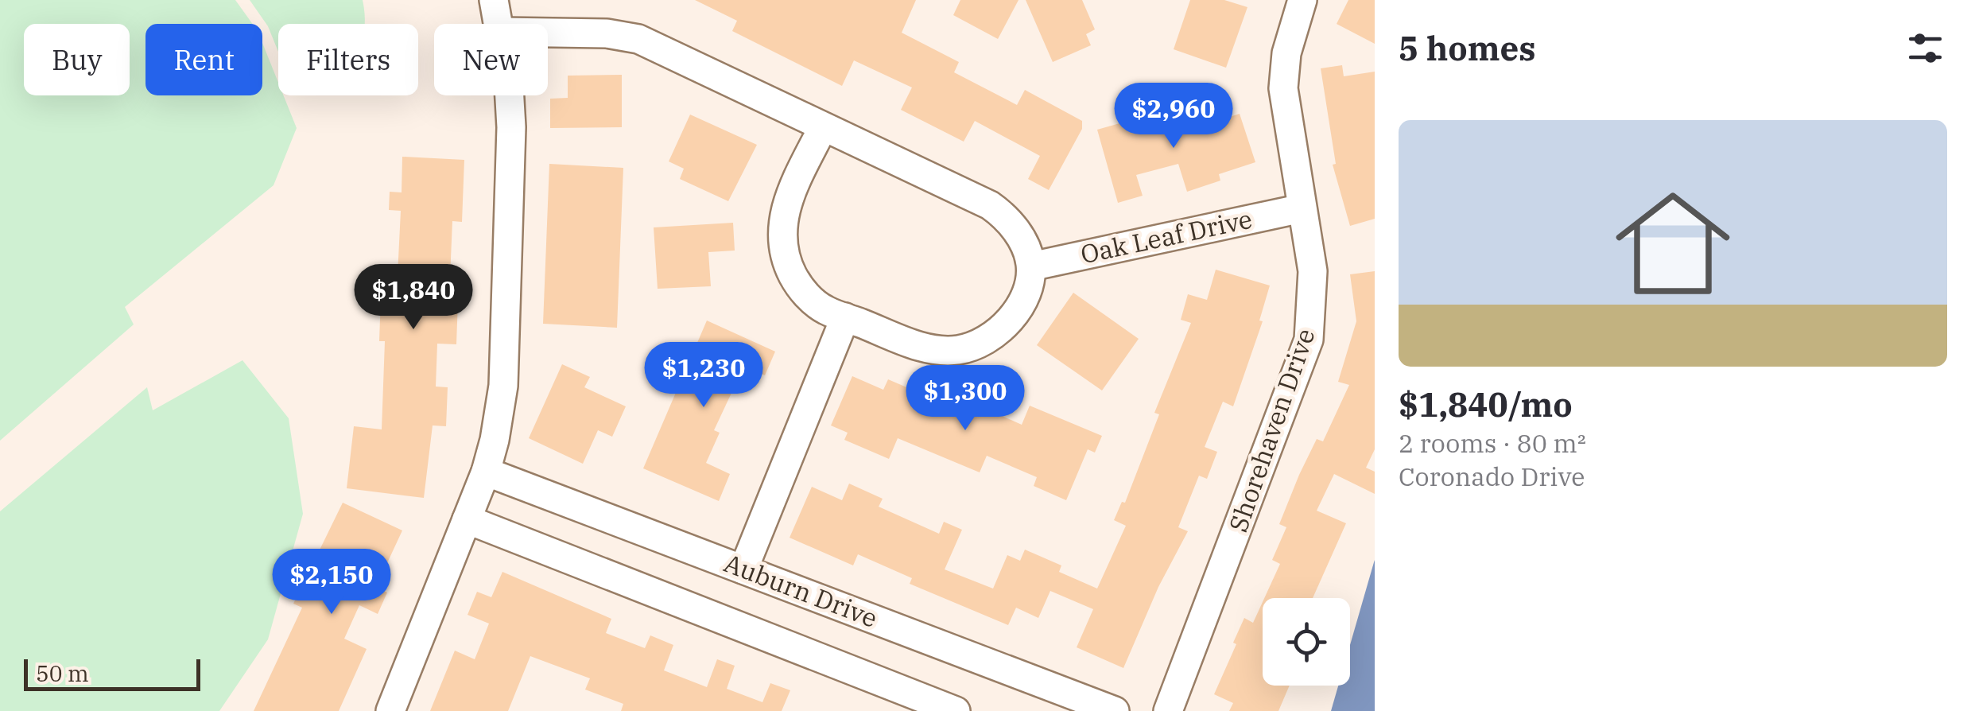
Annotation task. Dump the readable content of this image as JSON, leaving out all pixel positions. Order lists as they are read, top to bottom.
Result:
{
  "streets": {
    "street": ["Oak Leaf Drive", "Shorehaven Drive", "Auburn Drive"]
  },
  "crossings": [
    ["Oak Leaf Drive", "Shorehaven Drive"]
  ],
  "scale_bar": "50 m",
  "page": {
    "heading": "5 homes",
    "chip": [
      "Buy",
      "Rent",
      "Filters",
      "New"
    ],
    "price": [
      "$2,960",
      "$1,840",
      "$1,230",
      "$1,300",
      "$2,150"
    ],
    "list": [
      {
        "name": "$1,840/mo",
        "note": "2 rooms · 80 m² · Coronado Drive"
      }
    ],
    "scale": "50 m"
  }
}
